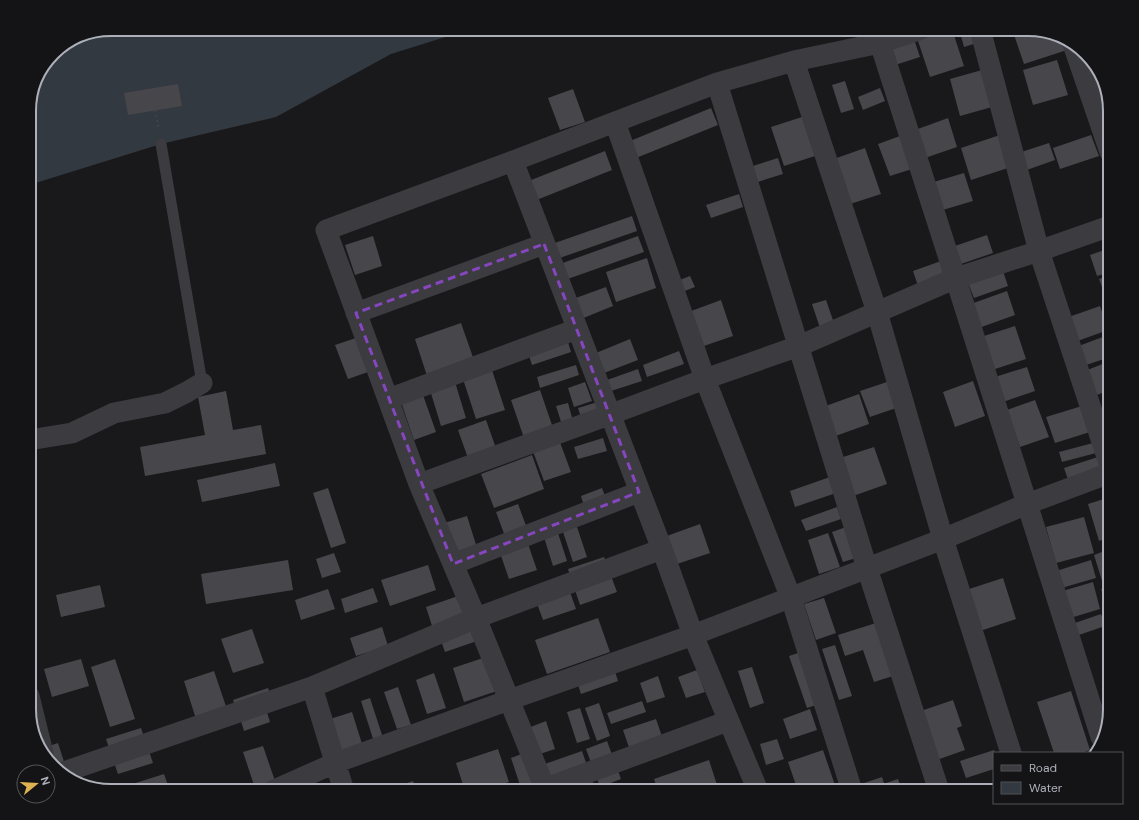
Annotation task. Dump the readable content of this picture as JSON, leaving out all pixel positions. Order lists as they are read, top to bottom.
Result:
{
  "legend": ["Road", "Water"],
  "north": "right"
}
